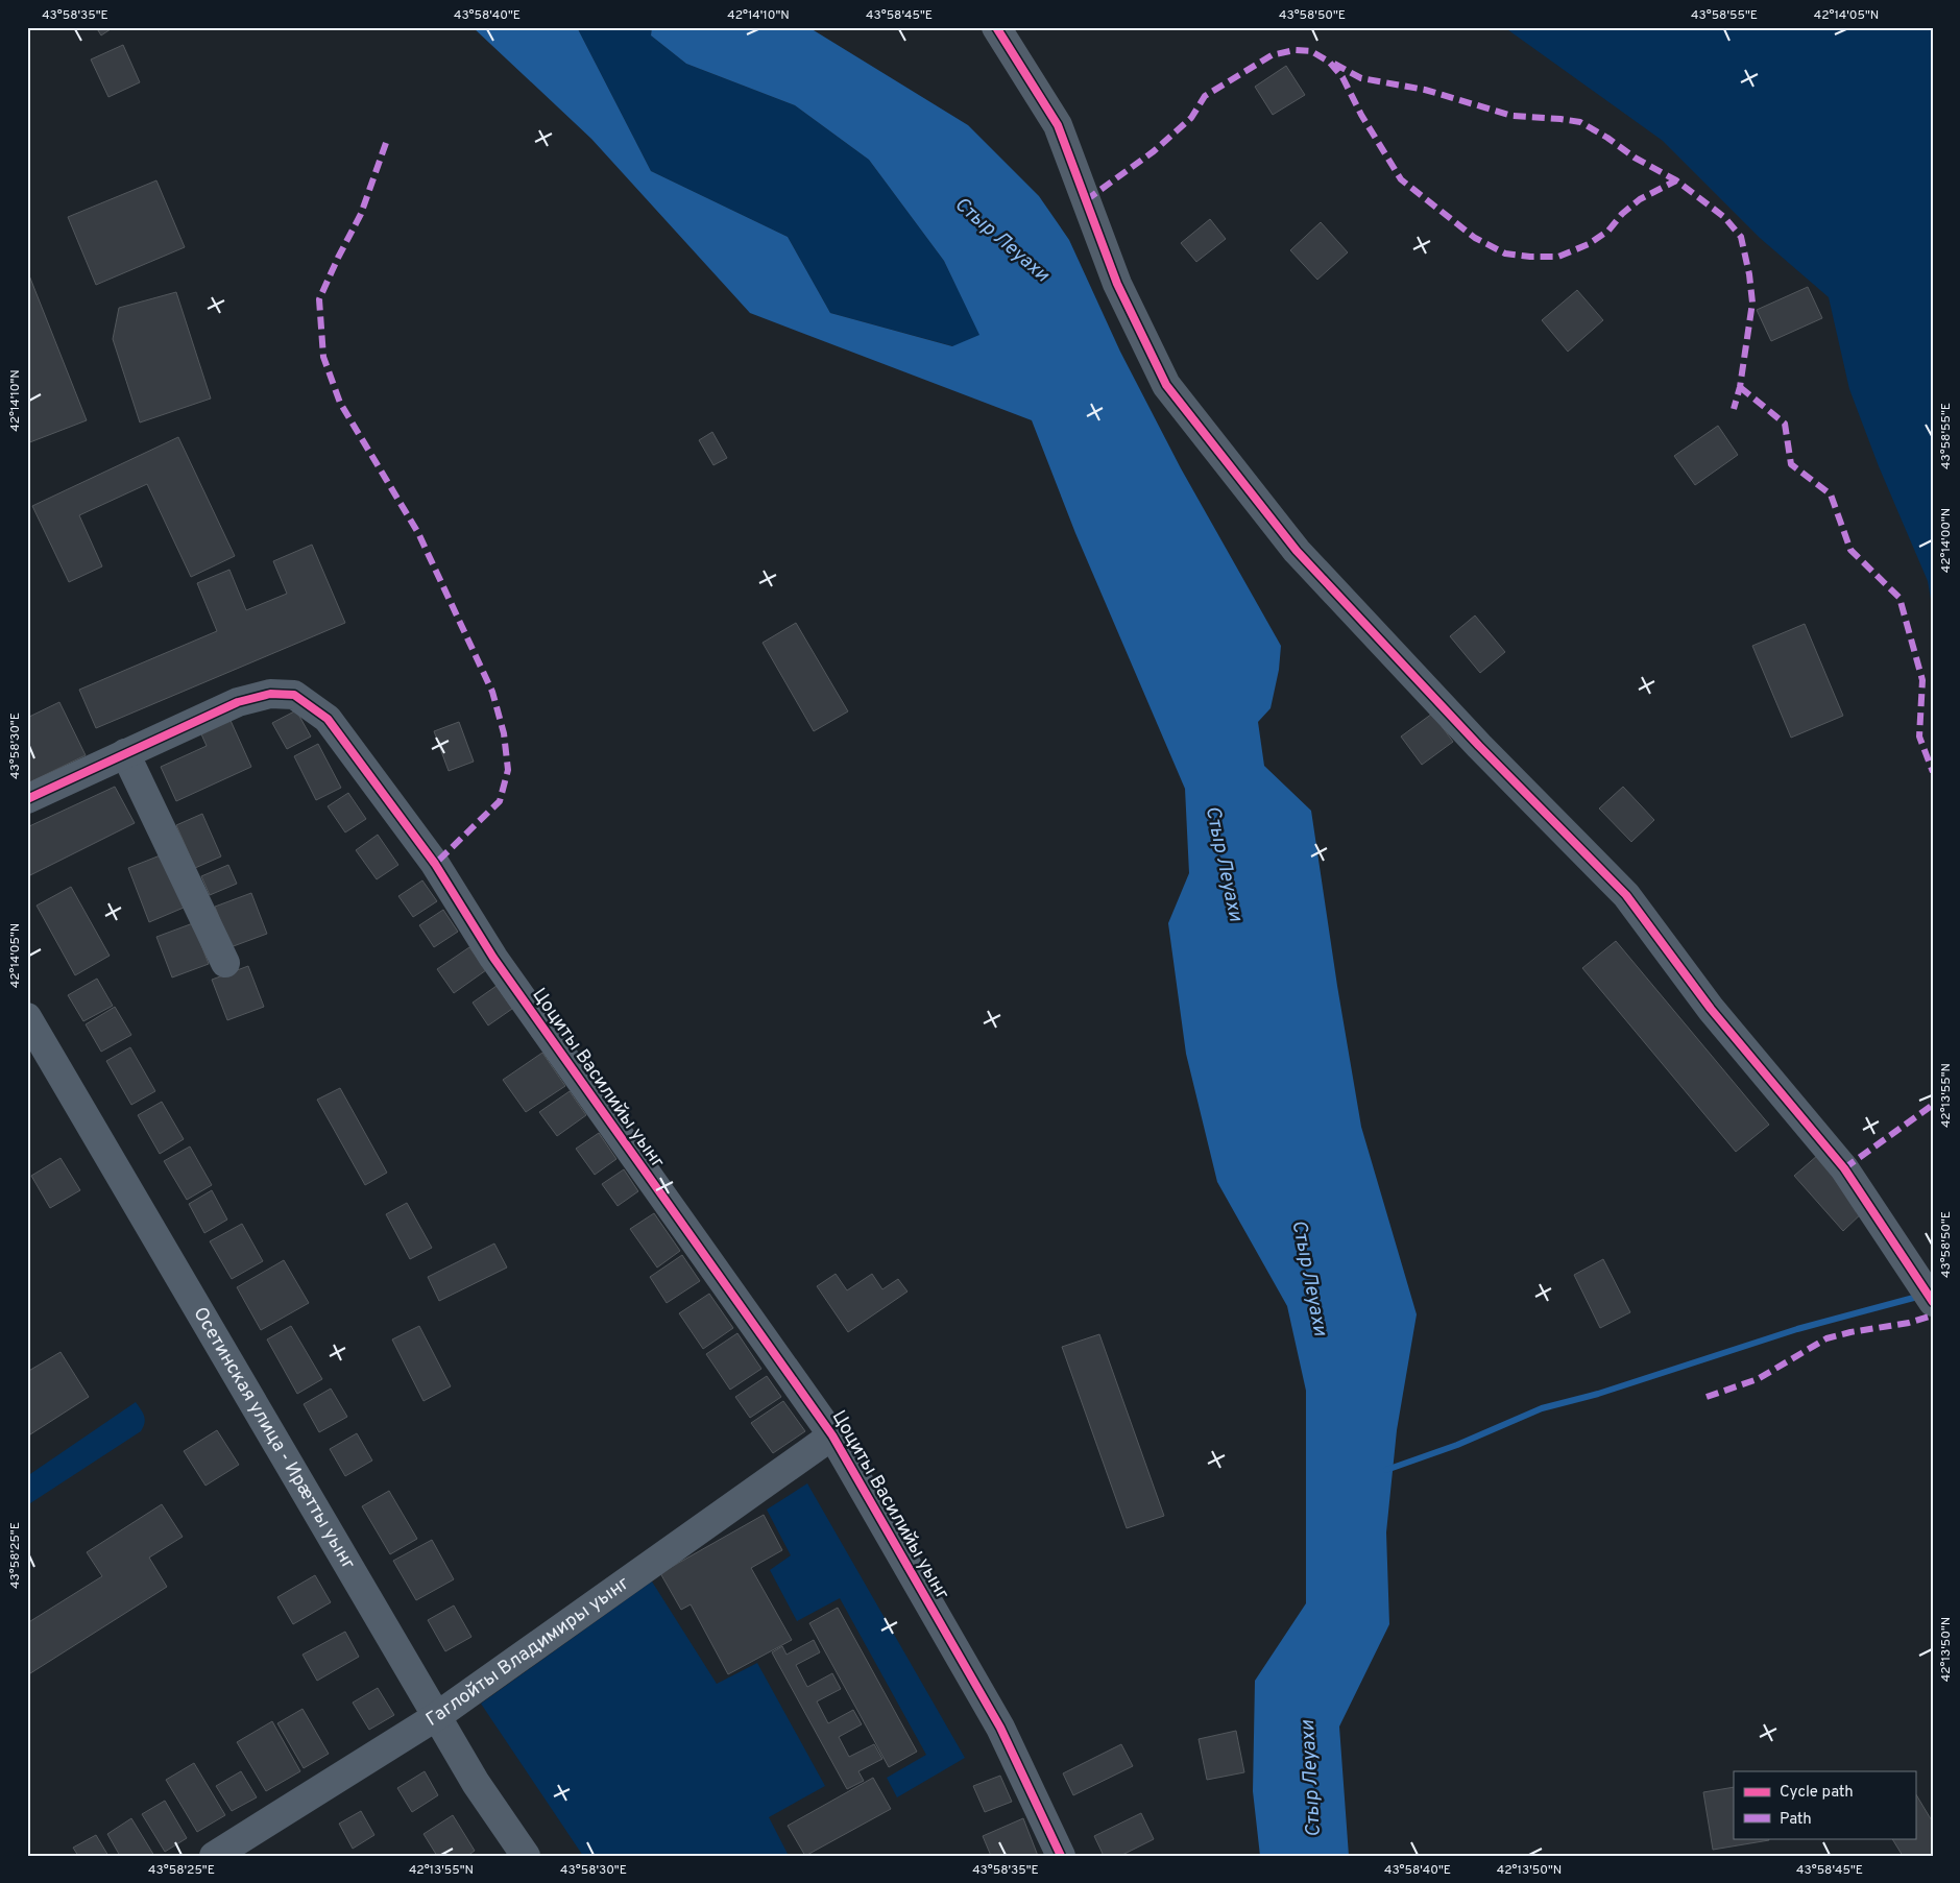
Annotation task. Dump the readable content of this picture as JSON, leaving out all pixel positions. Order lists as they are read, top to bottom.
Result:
{
  "streets": {
    "street": ["Цоциты Василийы уынг", "Осетинская улица - Ирæтты уынг", "Гаглойты Владимиры уынг"]
  },
  "crossings": [
    ["Цоциты Василийы уынг", "Гаглойты Владимиры уынг"],
    ["Осетинская улица - Ирæтты уынг", "Гаглойты Владимиры уынг"]
  ],
  "water": ["Стыр Леуахи"],
  "legend": ["Cycle path", "Path"],
  "coordinates": [
    "43°58'35\"E",
    "43°58'40\"E",
    "42°14'10\"N",
    "43°58'45\"E",
    "43°58'50\"E",
    "43°58'55\"E",
    "42°14'05\"N",
    "42°14'00\"N",
    "43°58'30\"E",
    "42°13'55\"N",
    "43°58'25\"E",
    "42°13'50\"N"
  ]
}
